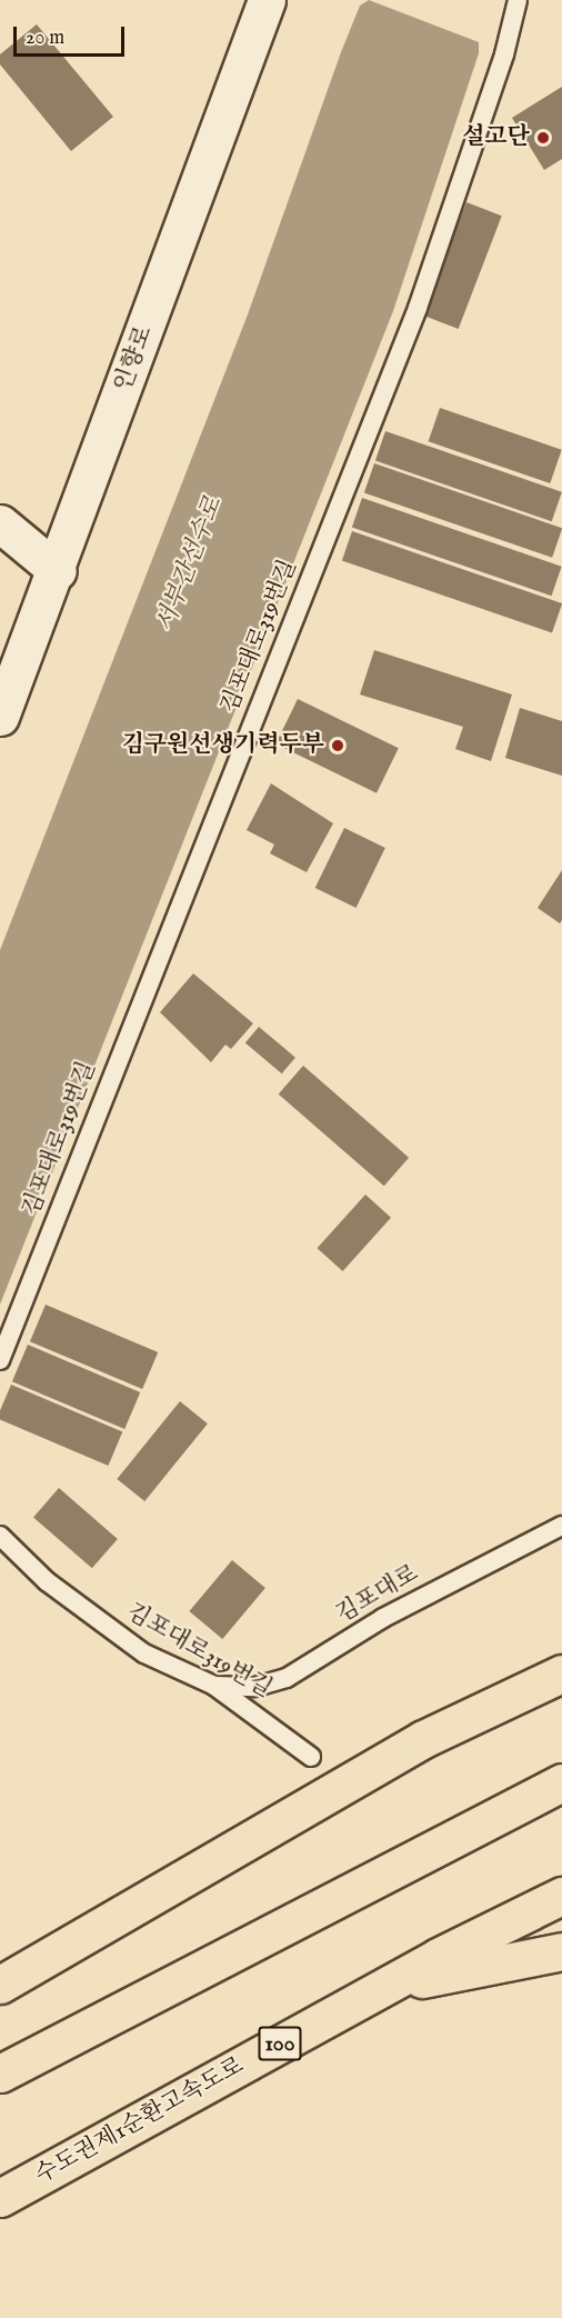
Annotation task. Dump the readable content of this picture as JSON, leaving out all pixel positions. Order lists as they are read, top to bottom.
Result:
{
  "streets": {
    "highway": ["100", "수도권제1순환고속도로"],
    "street": ["인향로"],
    "lane": ["김포대로319번길", "김포대로"]
  },
  "crossings": [
    ["김포대로319번길", "김포대로"]
  ],
  "water": ["서부간선수로"],
  "places": ["설고단", "김구원선생기력두부"],
  "scale_bar": "20 m"
}
